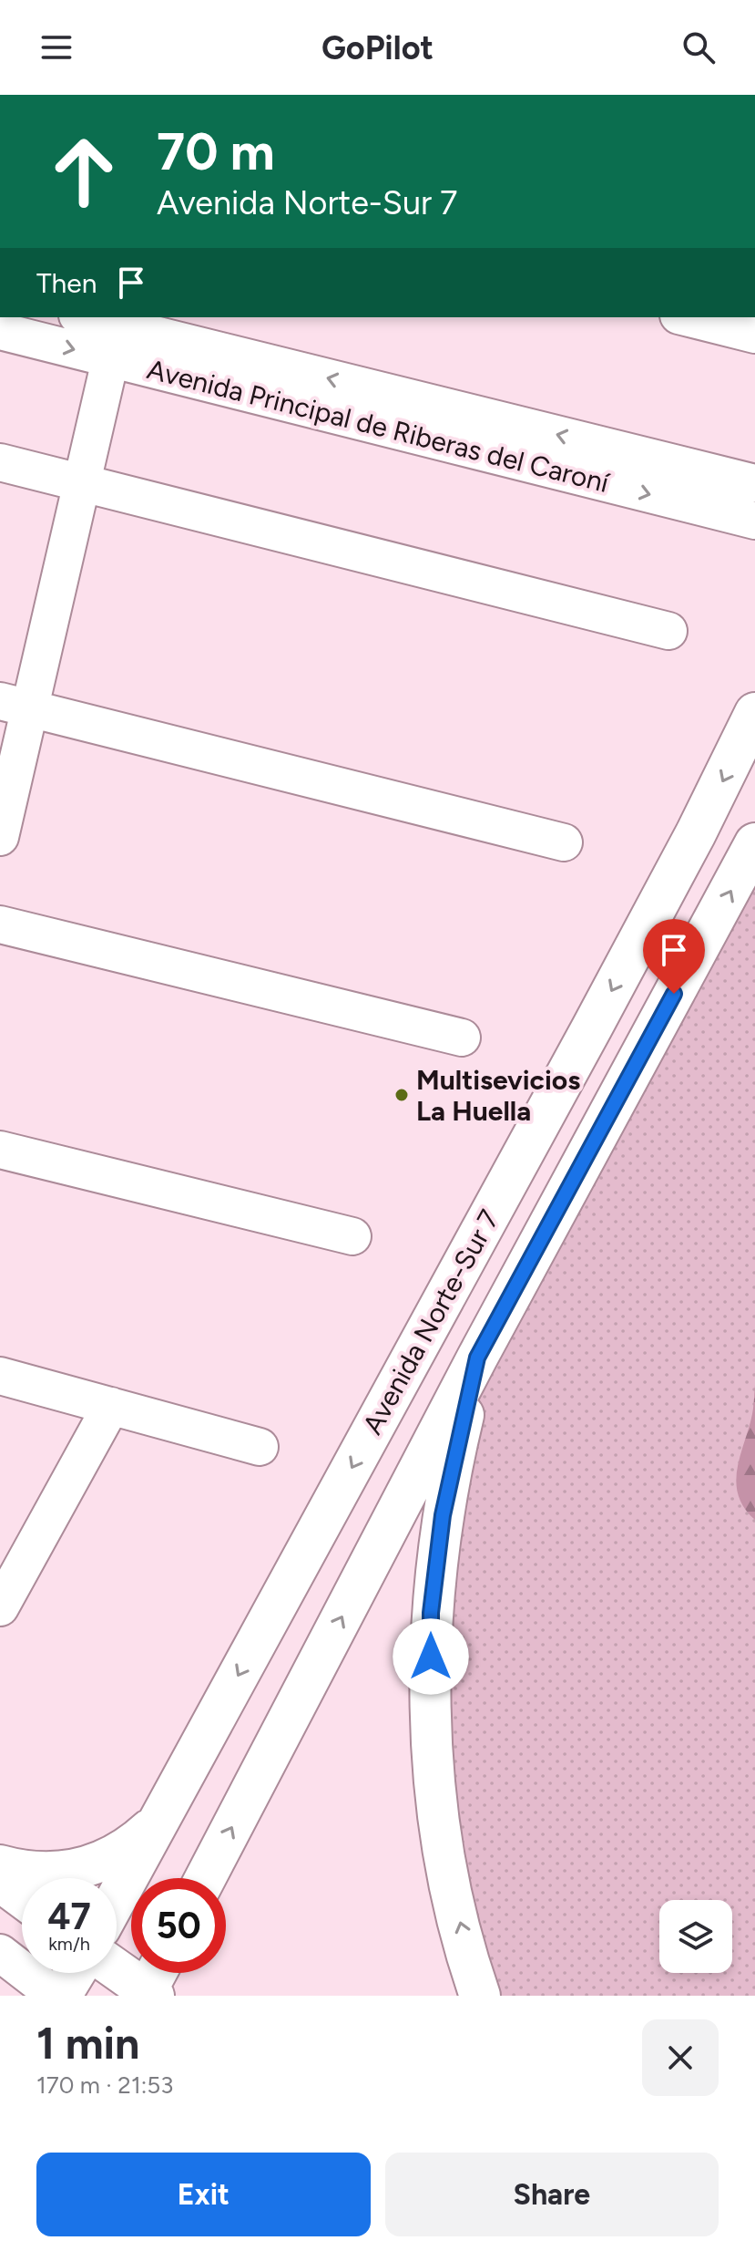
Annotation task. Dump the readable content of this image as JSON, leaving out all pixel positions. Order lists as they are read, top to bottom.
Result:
{
  "streets": {
    "main road": ["Avenida Norte-Sur 7"],
    "street": ["Avenida Principal de Riberas del Caroní"]
  },
  "places": ["Multisevicios La Huella"],
  "page": {
    "header": "GoPilot",
    "turn": ["70 m", "Avenida Norte-Sur 7"],
    "then": "Then",
    "speed": "47 km/h",
    "limit": "50",
    "heading": ["1 min", "170 m · 21:53"],
    "buttons": ["Exit", "Share"]
  }
}
